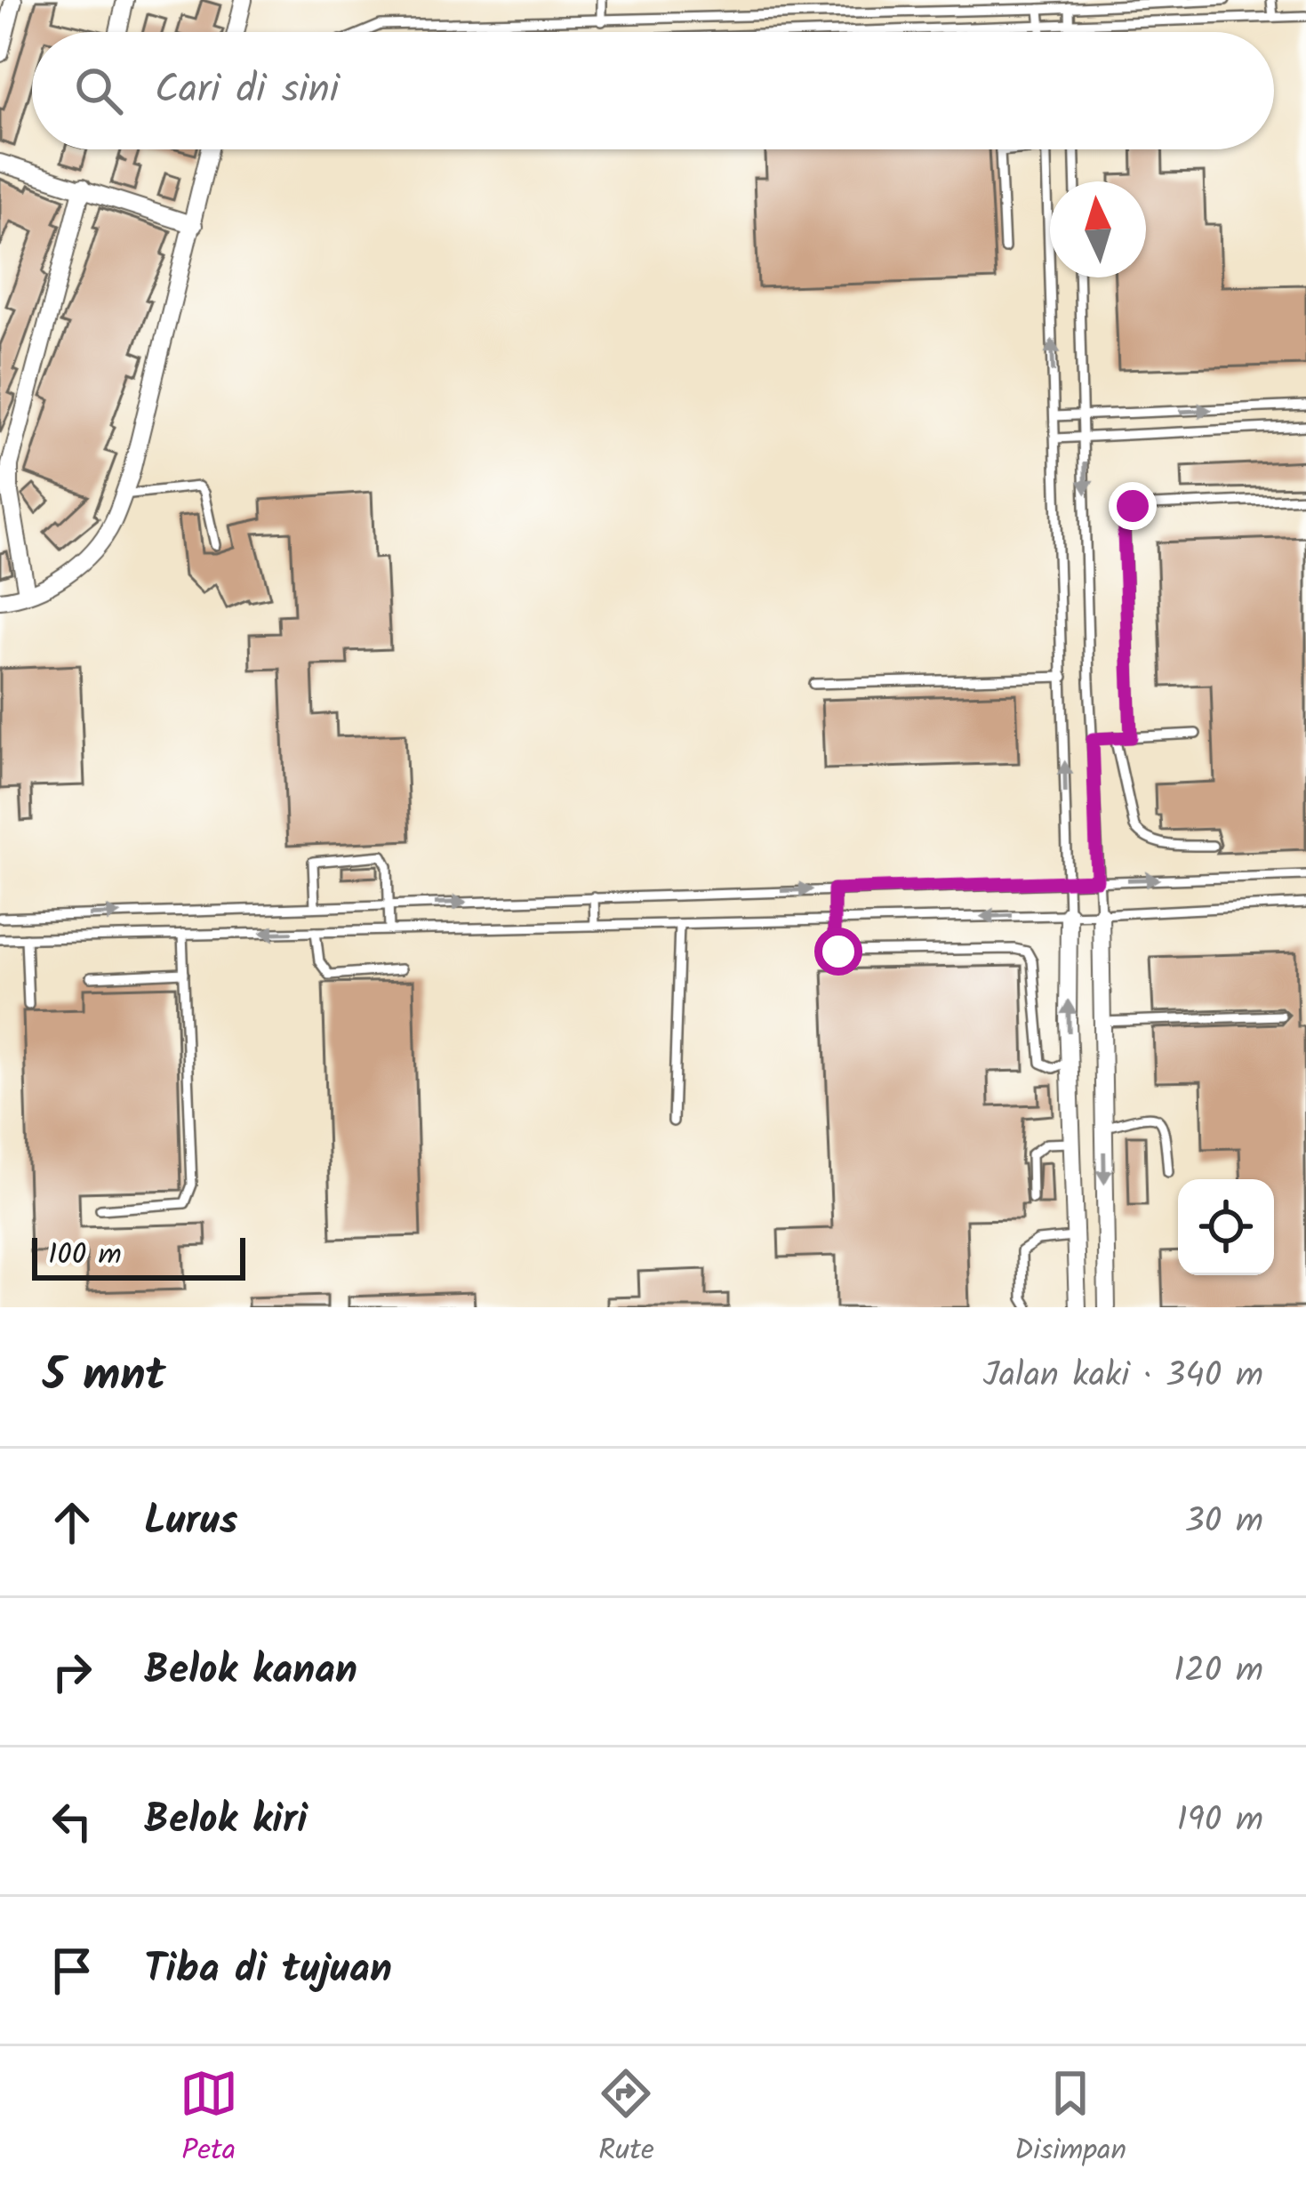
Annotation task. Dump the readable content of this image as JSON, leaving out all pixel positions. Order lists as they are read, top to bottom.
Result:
{
  "scale_bar": "100 m",
  "north": "top",
  "page": {
    "search": "Cari di sini",
    "scale": "100 m",
    "heading": ["5 mnt", "Jalan kaki · 340 m"],
    "list": [
      ["Lurus", "30 m"],
      ["Belok kanan", "120 m"],
      ["Belok kiri", "190 m"],
      "Tiba di tujuan"
    ],
    "nav": ["Peta", "Rute", "Disimpan"]
  }
}
